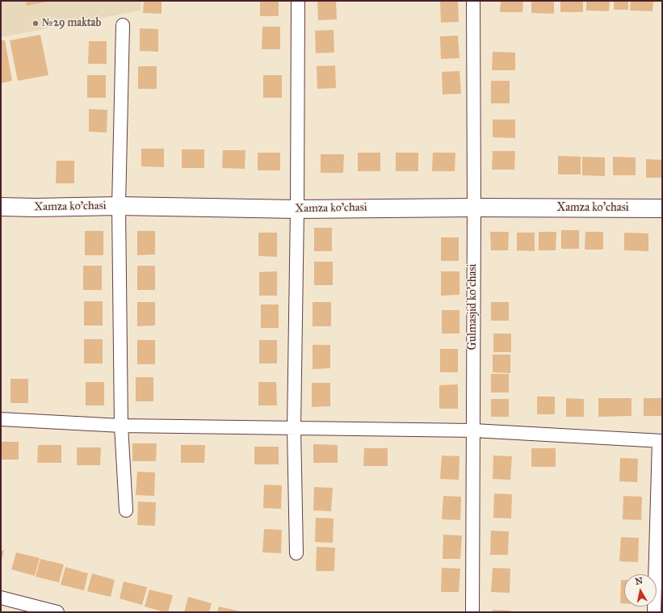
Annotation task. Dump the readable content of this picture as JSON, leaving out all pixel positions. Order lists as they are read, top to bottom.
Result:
{
  "streets": {
    "street": ["Xamza ko'chasi", "Gulmasjid ko'chasi"]
  },
  "crossings": [
    ["Xamza ko'chasi", "Gulmasjid ko'chasi"]
  ],
  "places": ["№29 maktab"],
  "north": "top"
}
